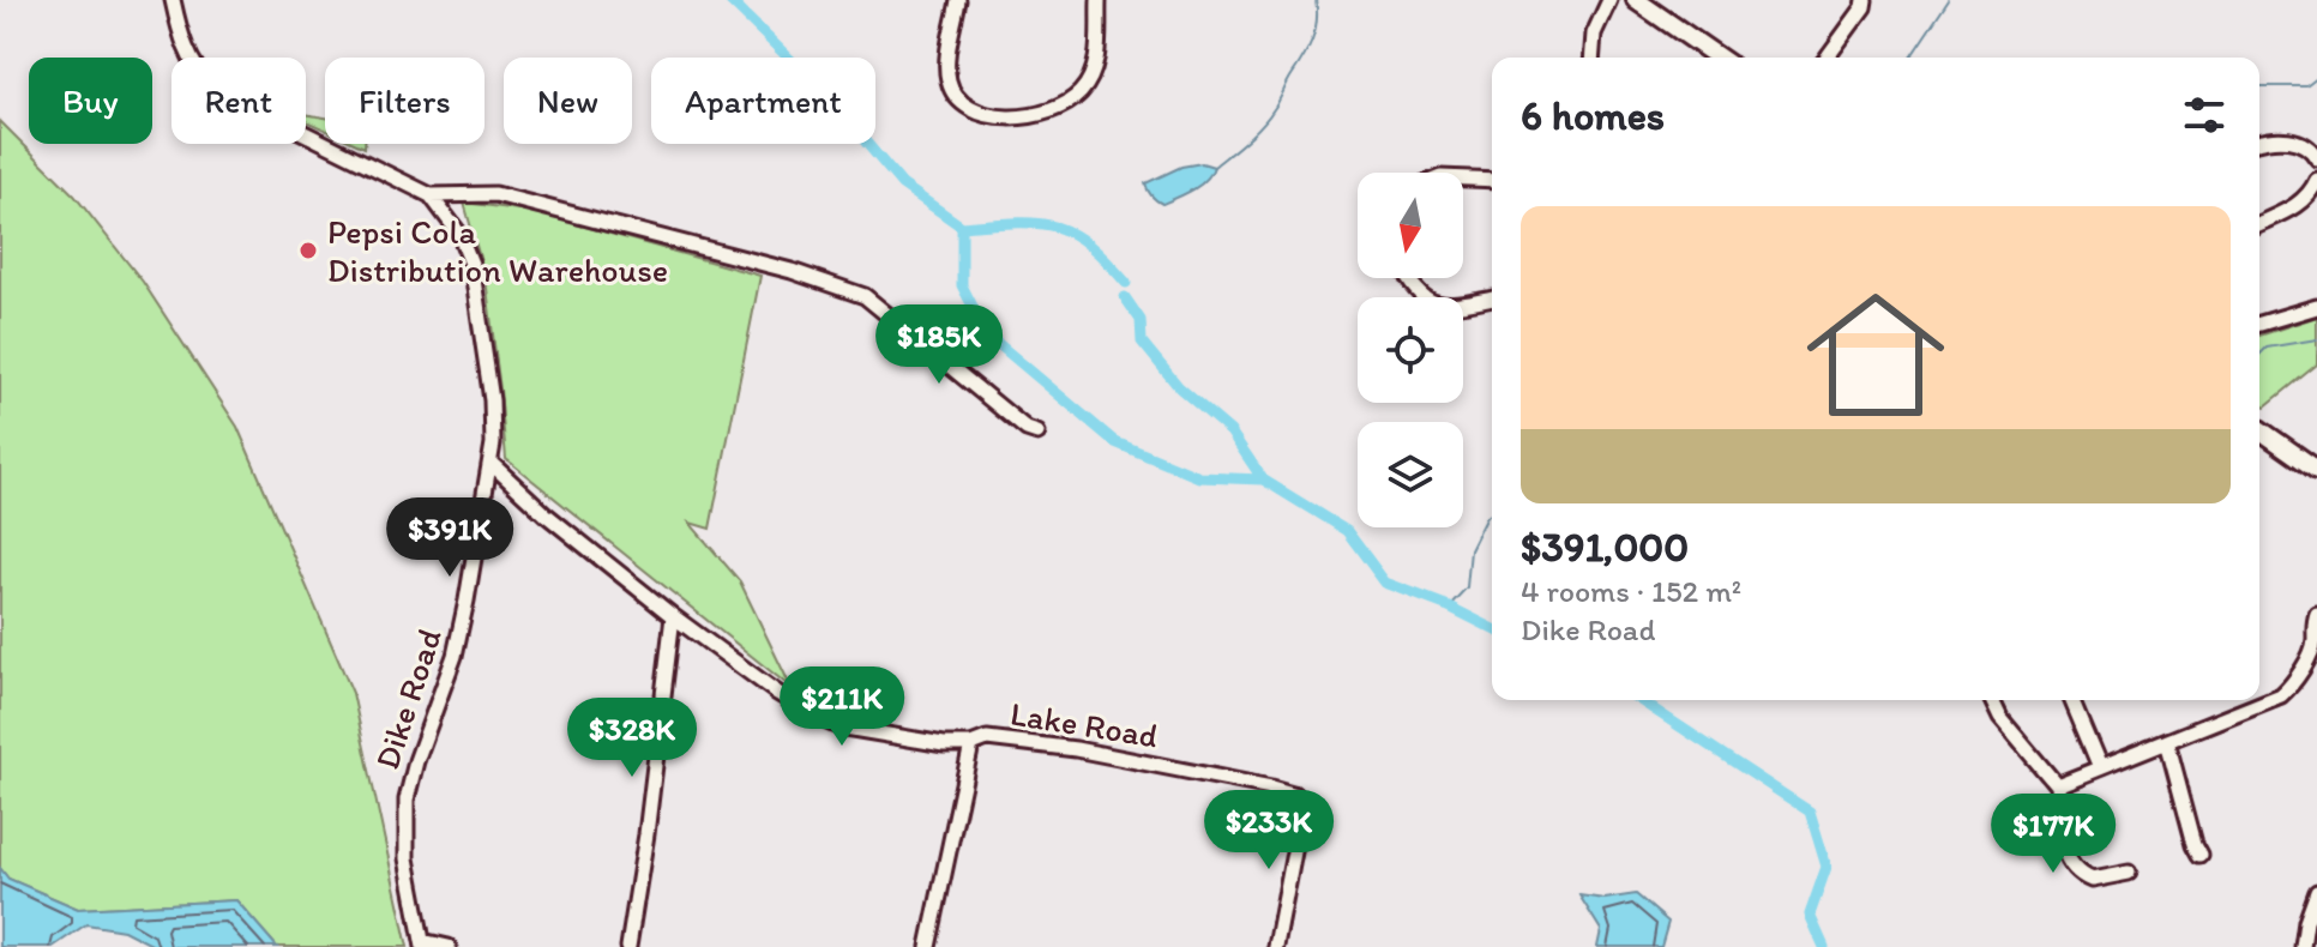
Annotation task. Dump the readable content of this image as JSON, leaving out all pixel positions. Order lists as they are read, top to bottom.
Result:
{
  "streets": {
    "street": ["Dike Road", "Lake Road"]
  },
  "crossings": [
    ["Dike Road", "Lake Road"]
  ],
  "places": ["Pepsi Cola Distribution Warehouse"],
  "north": "bottom",
  "page": {
    "chip": [
      "Buy",
      "Rent",
      "Filters",
      "New",
      "Apartment"
    ],
    "heading": "6 homes",
    "list": [
      {
        "name": "$391,000",
        "note": "4 rooms · 152 m² · Dike Road"
      }
    ],
    "price": [
      "$185K",
      "$391K",
      "$211K",
      "$328K",
      "$233K",
      "$177K"
    ]
  }
}
